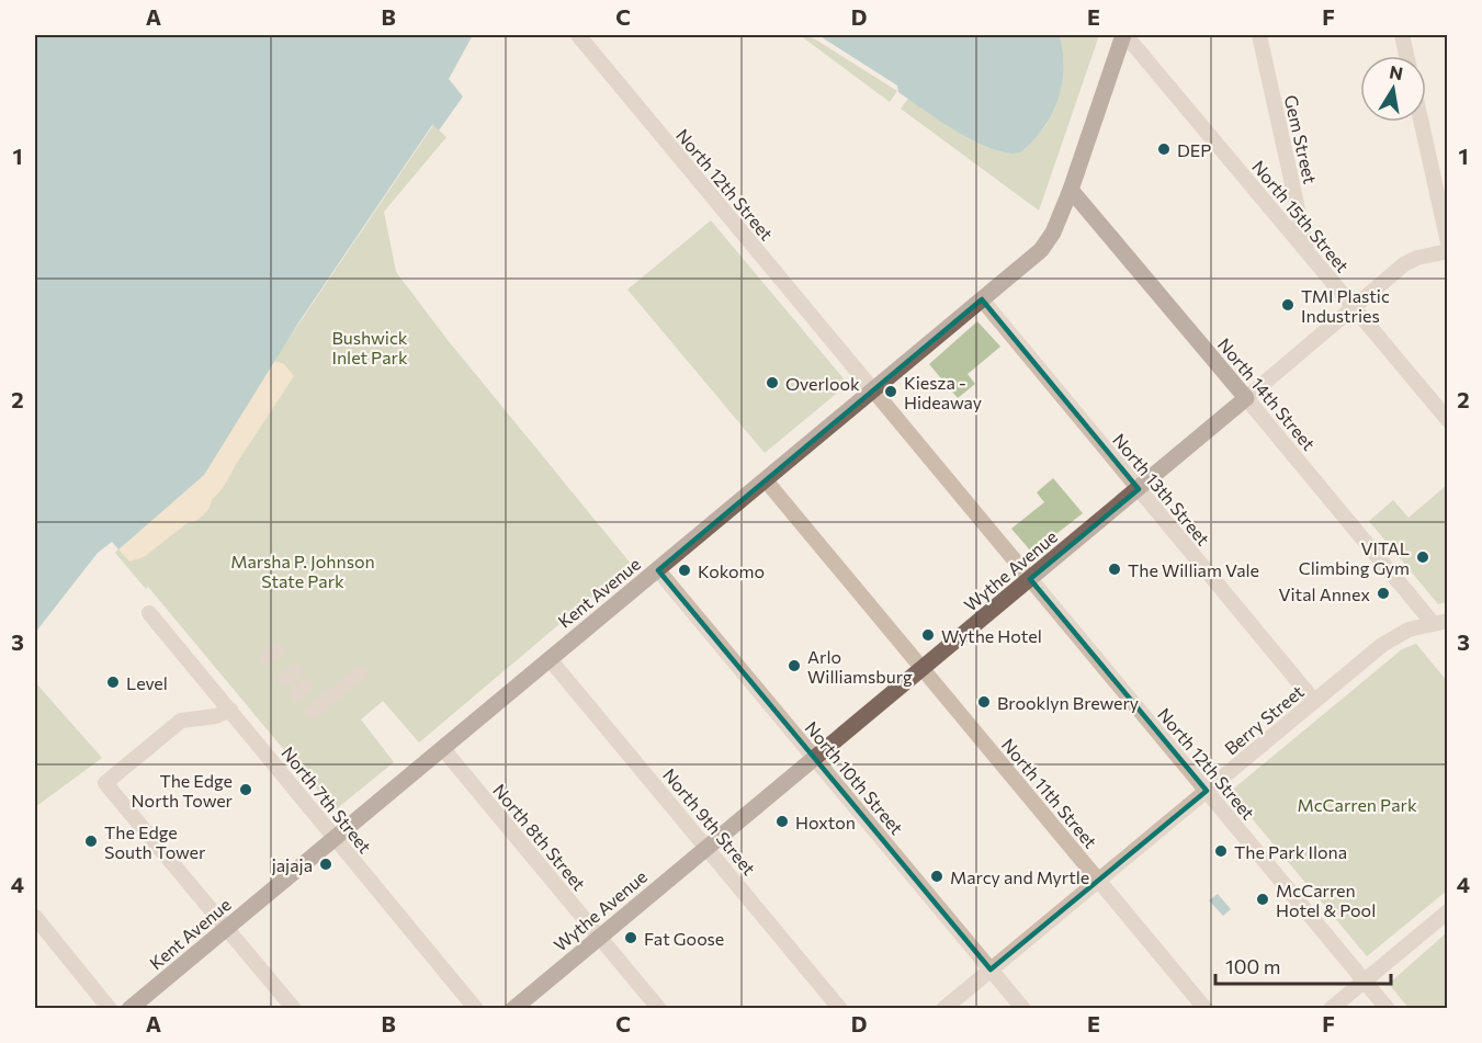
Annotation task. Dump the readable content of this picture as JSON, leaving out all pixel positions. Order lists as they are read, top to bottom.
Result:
{
  "streets": {
    "main road": ["North 14th Street", "Wythe Avenue", "Kent Avenue"],
    "street": [
      "Gem Street",
      "North 12th Street",
      "North 15th Street",
      "North 13th Street",
      "Berry Street",
      "North 10th Street",
      "North 11th Street",
      "North 7th Street",
      "North 9th Street",
      "North 8th Street"
    ]
  },
  "crossings": [
    ["Gem Street", "North 15th Street"],
    ["North 12th Street", "Wythe Avenue"],
    ["North 12th Street", "Kent Avenue"],
    ["North 12th Street", "Berry Street"],
    ["North 15th Street", "Wythe Avenue"],
    ["North 15th Street", "Kent Avenue"],
    ["North 14th Street", "Wythe Avenue"],
    ["North 14th Street", "Kent Avenue"],
    ["North 14th Street", "Berry Street"],
    ["North 13th Street", "Wythe Avenue"],
    ["North 13th Street", "Kent Avenue"],
    ["North 13th Street", "Berry Street"],
    ["Wythe Avenue", "North 10th Street"],
    ["Wythe Avenue", "North 11th Street"],
    ["Wythe Avenue", "North 9th Street"],
    ["Wythe Avenue", "North 8th Street"],
    ["Kent Avenue", "North 10th Street"],
    ["Kent Avenue", "North 11th Street"],
    ["Kent Avenue", "North 7th Street"],
    ["Kent Avenue", "North 9th Street"],
    ["Kent Avenue", "North 8th Street"],
    ["Berry Street", "North 10th Street"],
    ["Berry Street", "North 11th Street"]
  ],
  "parks": ["Bushwick Inlet Park", "Marsha P. Johnson State Park", "McCarren Park"],
  "places": [
    "DEP",
    "TMI Plastic Industries",
    "Overlook",
    "Kiesza - Hideaway",
    "VITAL Climbing Gym",
    "The William Vale",
    "Kokomo",
    "Vital Annex",
    "Wythe Hotel",
    "Arlo Williamsburg",
    "Level",
    "Brooklyn Brewery",
    "The Edge North Tower",
    "Hoxton",
    "The Edge South Tower",
    "The Park Ilona",
    "jajaja",
    "Marcy and Myrtle",
    "McCarren Hotel & Pool",
    "Fat Goose"
  ],
  "scale_bar": "100 m",
  "north": "top",
  "grid": {
    "columns": [
      "A",
      "B",
      "C",
      "D",
      "E",
      "F"
    ],
    "rows": [
      "1",
      "2",
      "3",
      "4"
    ]
  }
}
